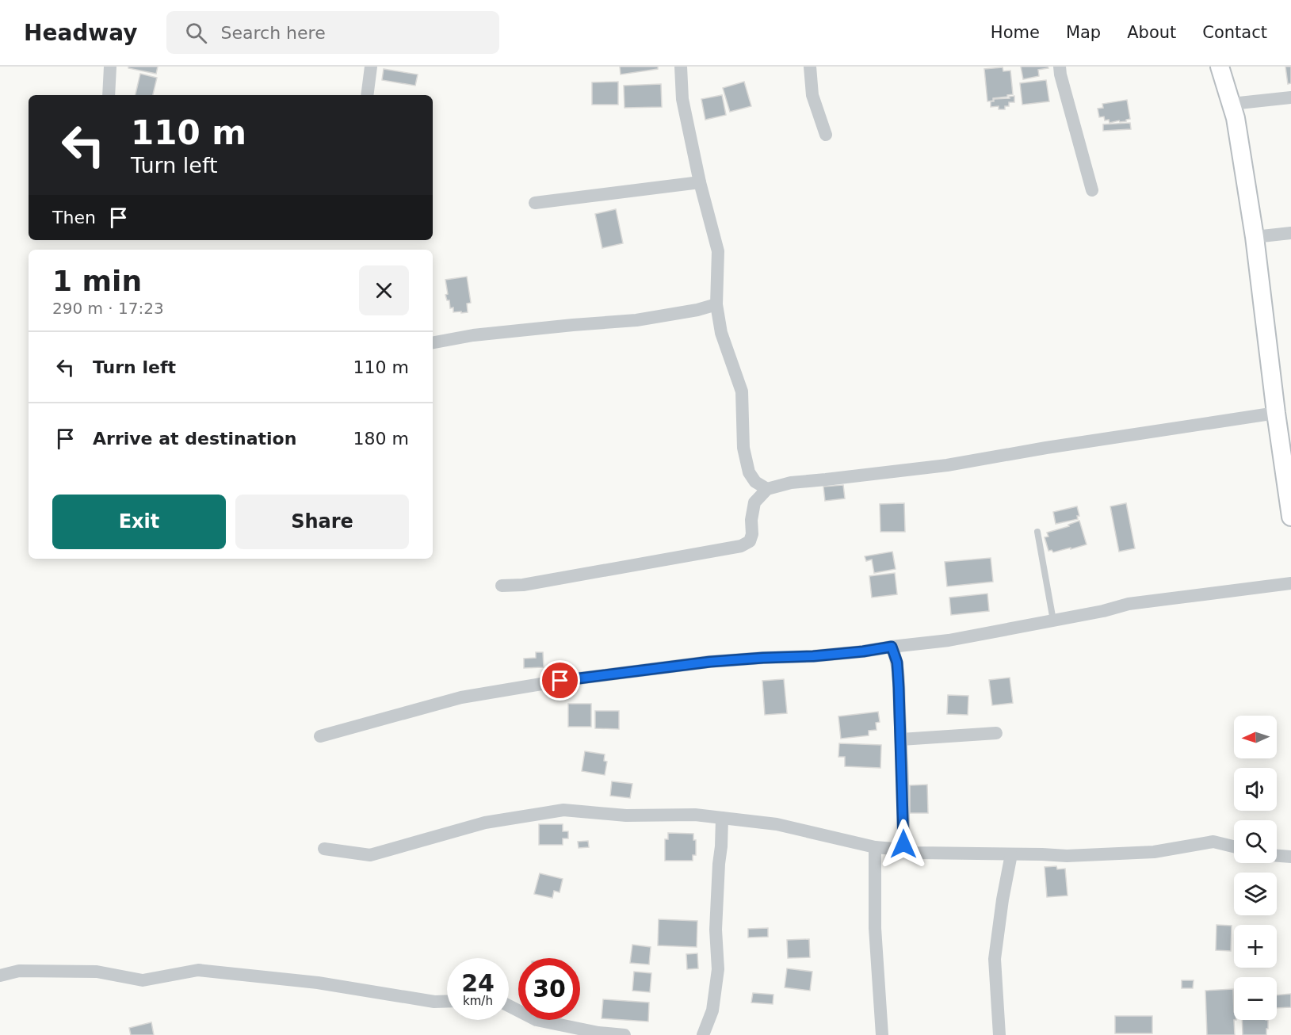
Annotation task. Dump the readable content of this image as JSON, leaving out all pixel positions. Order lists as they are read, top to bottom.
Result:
{
  "north": "left",
  "page": {
    "header": "Headway",
    "search": "Search here",
    "nav": [
      "Home",
      "Map",
      "About",
      "Contact"
    ],
    "turn": ["110 m", "Turn left"],
    "then": "Then",
    "heading": ["1 min", "290 m · 17:23"],
    "list": [
      {
        "name": "Turn left",
        "value": "110 m"
      },
      {
        "name": "Arrive at destination",
        "value": "180 m"
      }
    ],
    "buttons": ["Exit", "Share"],
    "map_buttons": ["+", "−"],
    "speed": "24 km/h",
    "limit": "30"
  }
}
